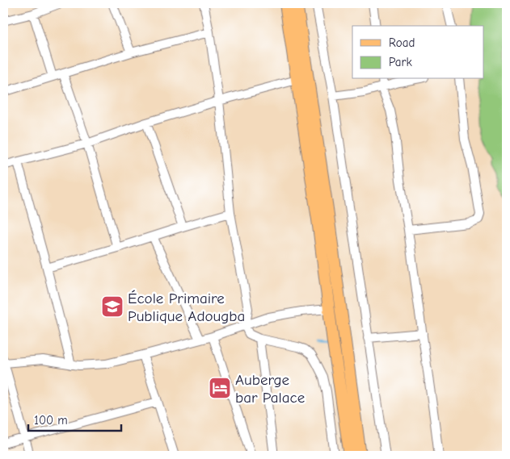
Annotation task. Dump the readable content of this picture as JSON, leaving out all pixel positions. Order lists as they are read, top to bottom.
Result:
{
  "places": {
    "school or university": ["École Primaire Publique Adougba"],
    "hotel": ["Auberge bar Palace"]
  },
  "legend": ["Road", "Park"],
  "scale_bar": "100 m"
}
